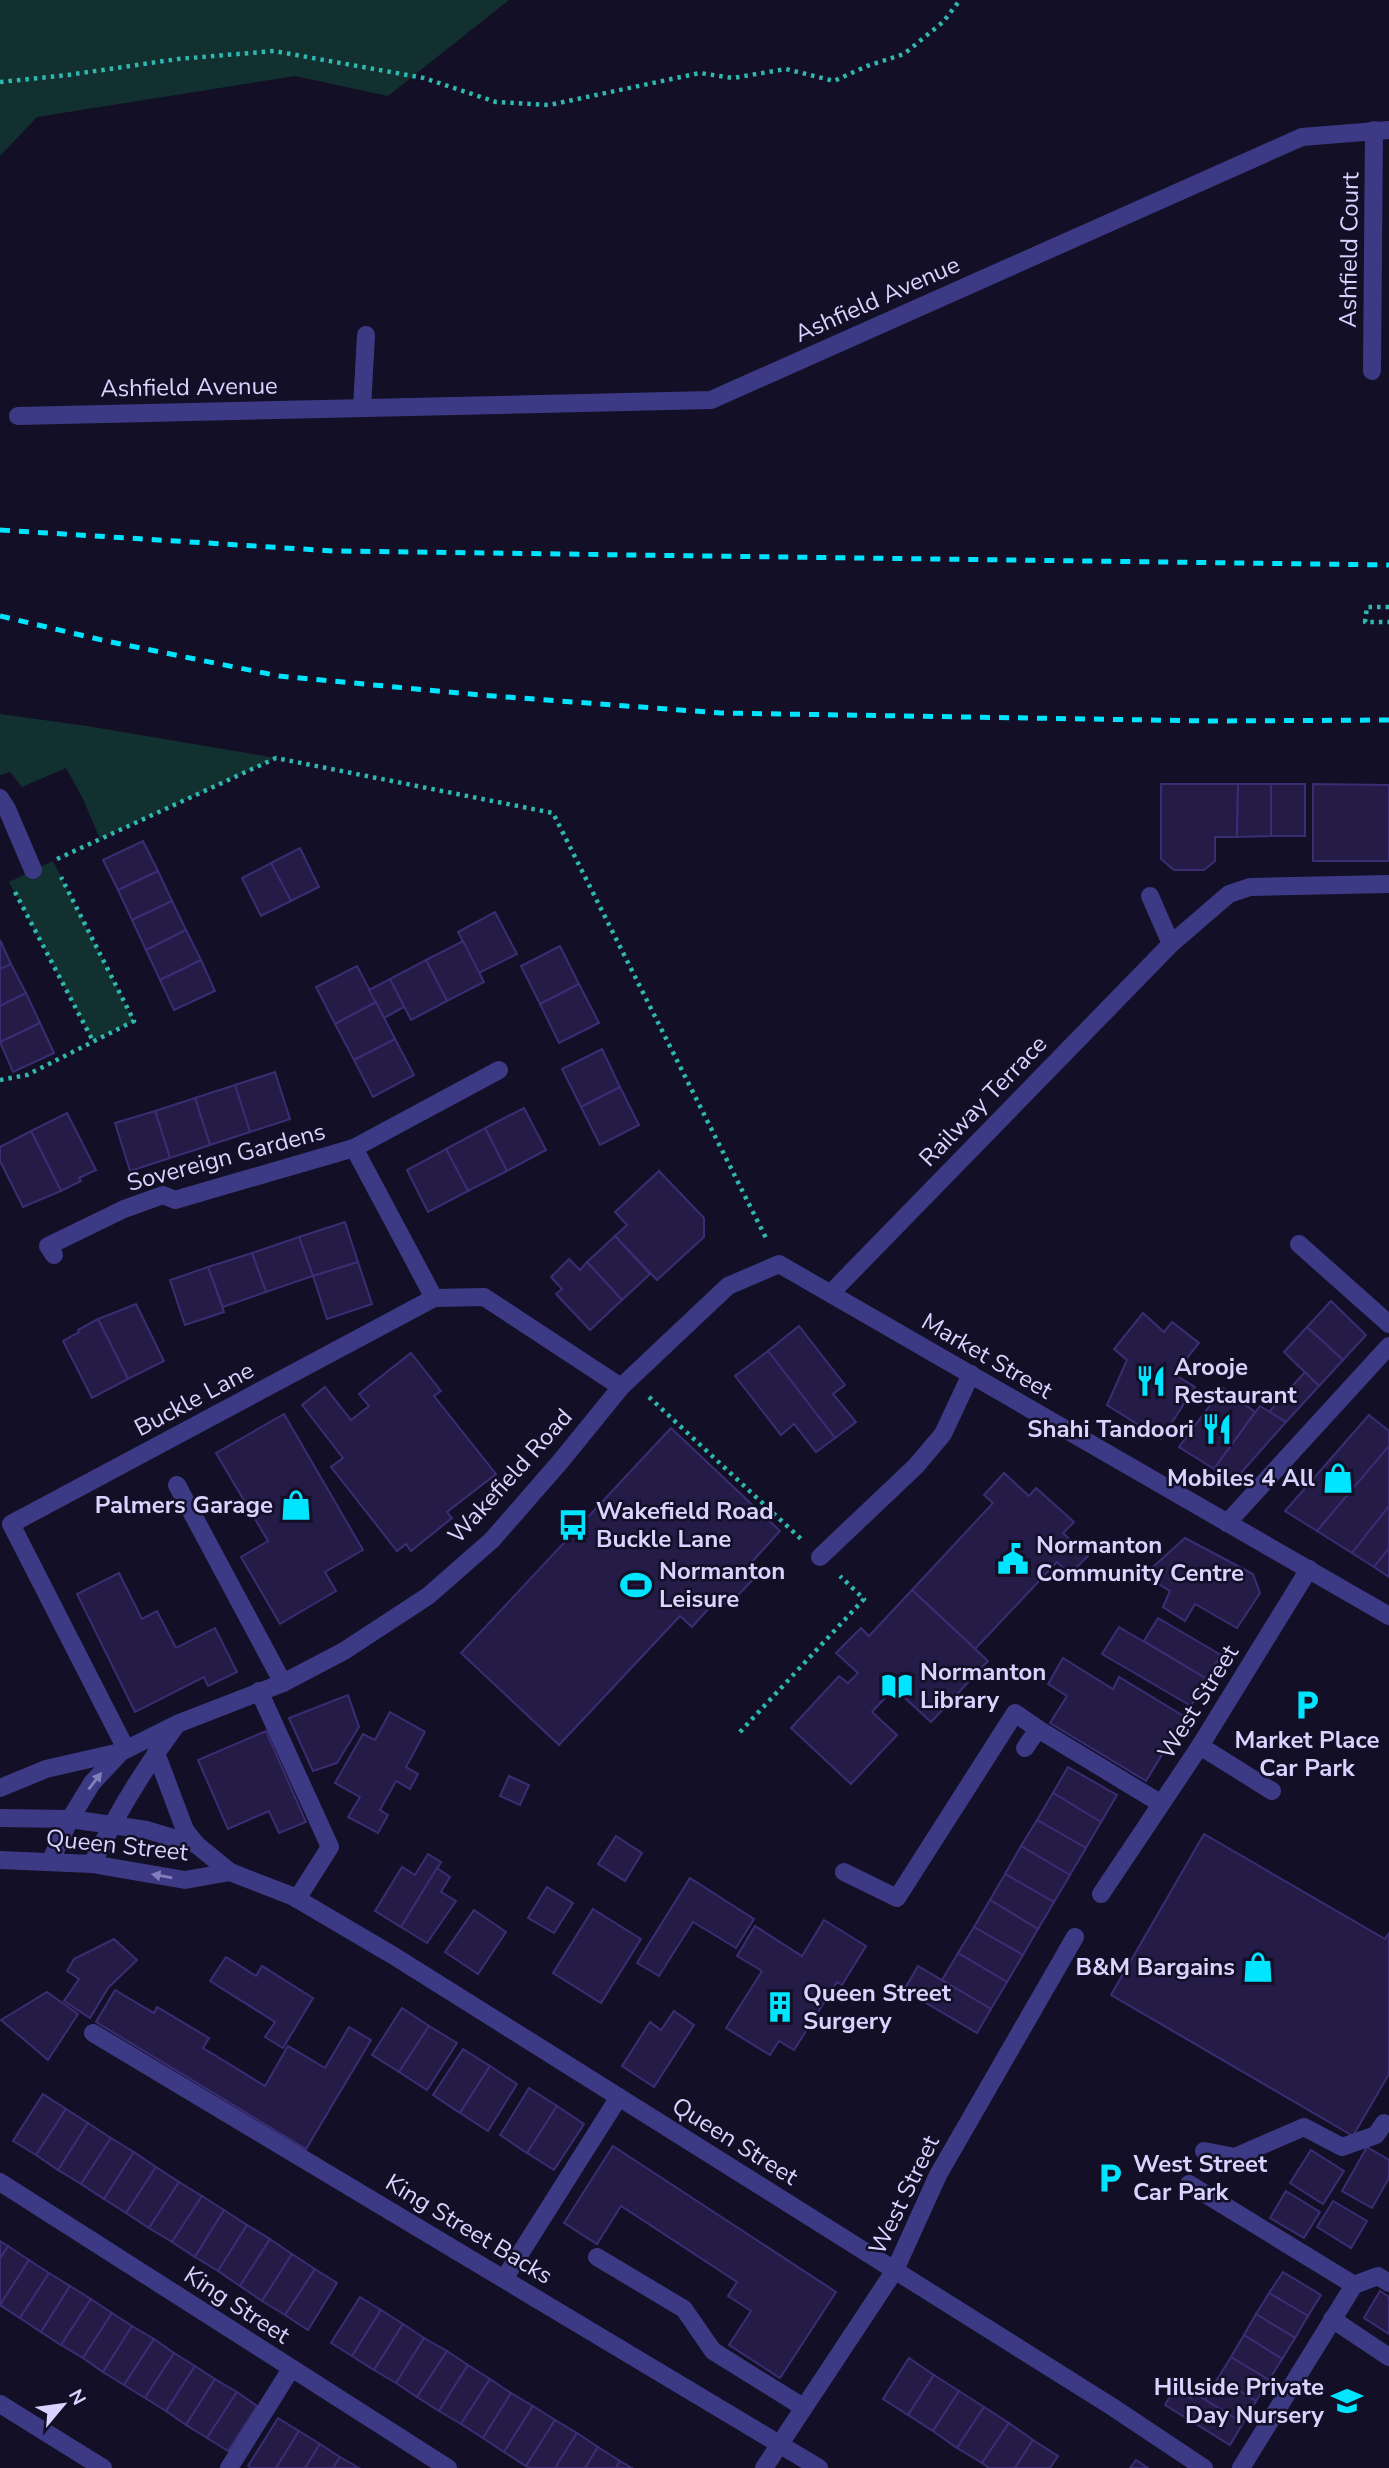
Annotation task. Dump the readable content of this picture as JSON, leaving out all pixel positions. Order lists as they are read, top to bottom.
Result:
{
  "streets": {
    "street": [
      "Ashfield Court",
      "Ashfield Avenue",
      "Railway Terrace",
      "Sovereign Gardens",
      "Market Street",
      "Buckle Lane",
      "Wakefield Road",
      "West Street",
      "Queen Street",
      "King Street Backs",
      "King Street"
    ]
  },
  "crossings": [
    ["Ashfield Court", "Ashfield Avenue"],
    ["Railway Terrace", "Market Street"],
    ["Market Street", "Wakefield Road"],
    ["Market Street", "West Street"],
    ["Buckle Lane", "Wakefield Road"],
    ["Wakefield Road", "Queen Street"],
    ["West Street", "Queen Street"],
    ["West Street", "King Street Backs"]
  ],
  "places": {
    "restaurant": ["Arooje Restaurant", "Shahi Tandoori"],
    "shop": ["Mobiles 4 All", "Palmers Garage", "B&M Bargains"],
    "bus stop": ["Wakefield Road Buckle Lane"],
    "public building": ["Normanton Community Centre"],
    "sports": ["Normanton Leisure"],
    "library": ["Normanton Library"],
    "parking": ["Market Place Car Park", "West Street Car Park"],
    "building": ["Queen Street Surgery"],
    "school or university": ["Hillside Private Day Nursery"]
  },
  "north": "top right"
}
